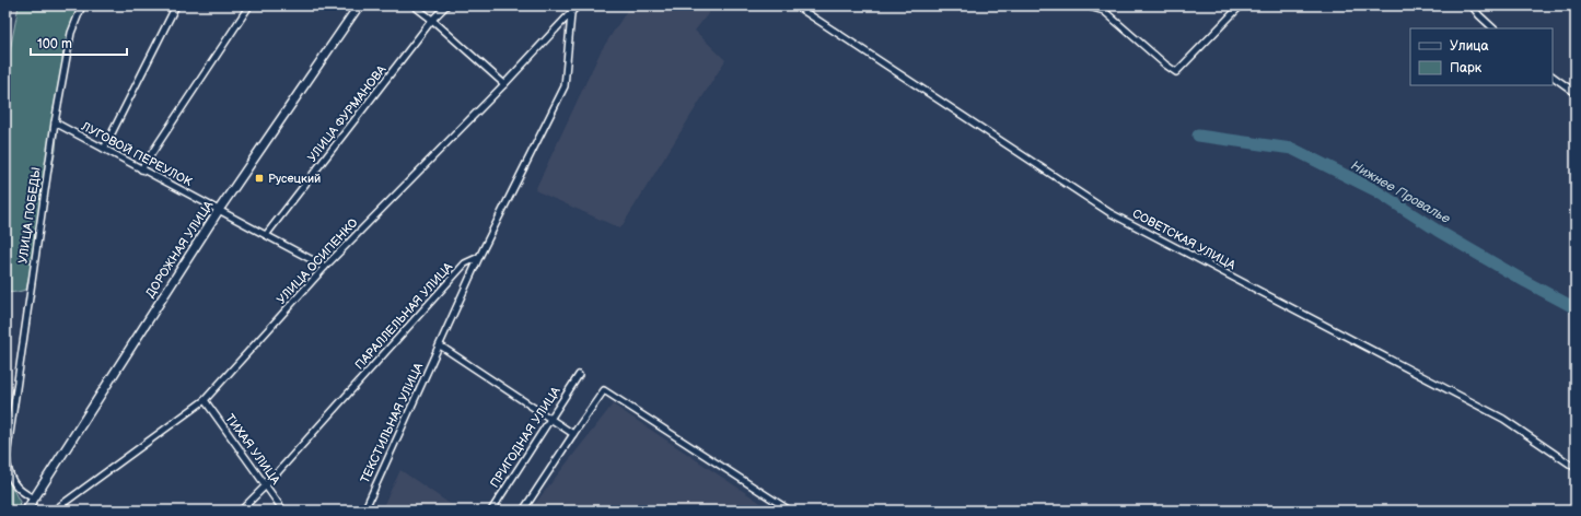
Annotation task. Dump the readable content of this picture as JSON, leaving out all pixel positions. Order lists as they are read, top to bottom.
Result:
{
  "streets": {
    "main road": ["ДОРОЖНАЯ УЛИЦА"],
    "street": [
      "УЛИЦА ФУРМАНОВА",
      "ЛУГОВОЙ ПЕРЕУЛОК",
      "УЛИЦА ПОБЕДЫ",
      "СОВЕТСКАЯ УЛИЦА",
      "УЛИЦА ОСИПЕНКО",
      "ПАРАЛЛЕЛЬНАЯ УЛИЦА",
      "ТЕКСТИЛЬНАЯ УЛИЦА",
      "ПРИГОДНАЯ УЛИЦА",
      "ТИХАЯ УЛИЦА"
    ]
  },
  "crossings": [
    ["УЛИЦА ФУРМАНОВА", "ЛУГОВОЙ ПЕРЕУЛОК"],
    ["ЛУГОВОЙ ПЕРЕУЛОК", "УЛИЦА ПОБЕДЫ"],
    ["ЛУГОВОЙ ПЕРЕУЛОК", "ДОРОЖНАЯ УЛИЦА"],
    ["ЛУГОВОЙ ПЕРЕУЛОК", "УЛИЦА ОСИПЕНКО"],
    ["УЛИЦА ПОБЕДЫ", "ДОРОЖНАЯ УЛИЦА"],
    ["УЛИЦА ОСИПЕНКО", "ТИХАЯ УЛИЦА"],
    ["ПАРАЛЛЕЛЬНАЯ УЛИЦА", "ТЕКСТИЛЬНАЯ УЛИЦА"],
    ["ПАРАЛЛЕЛЬНАЯ УЛИЦА", "ТИХАЯ УЛИЦА"]
  ],
  "water": ["Нижнее Провалье"],
  "places": {
    "transit": ["Русецкий"]
  },
  "legend": ["Улица", "Парк"],
  "scale_bar": "100 m"
}
